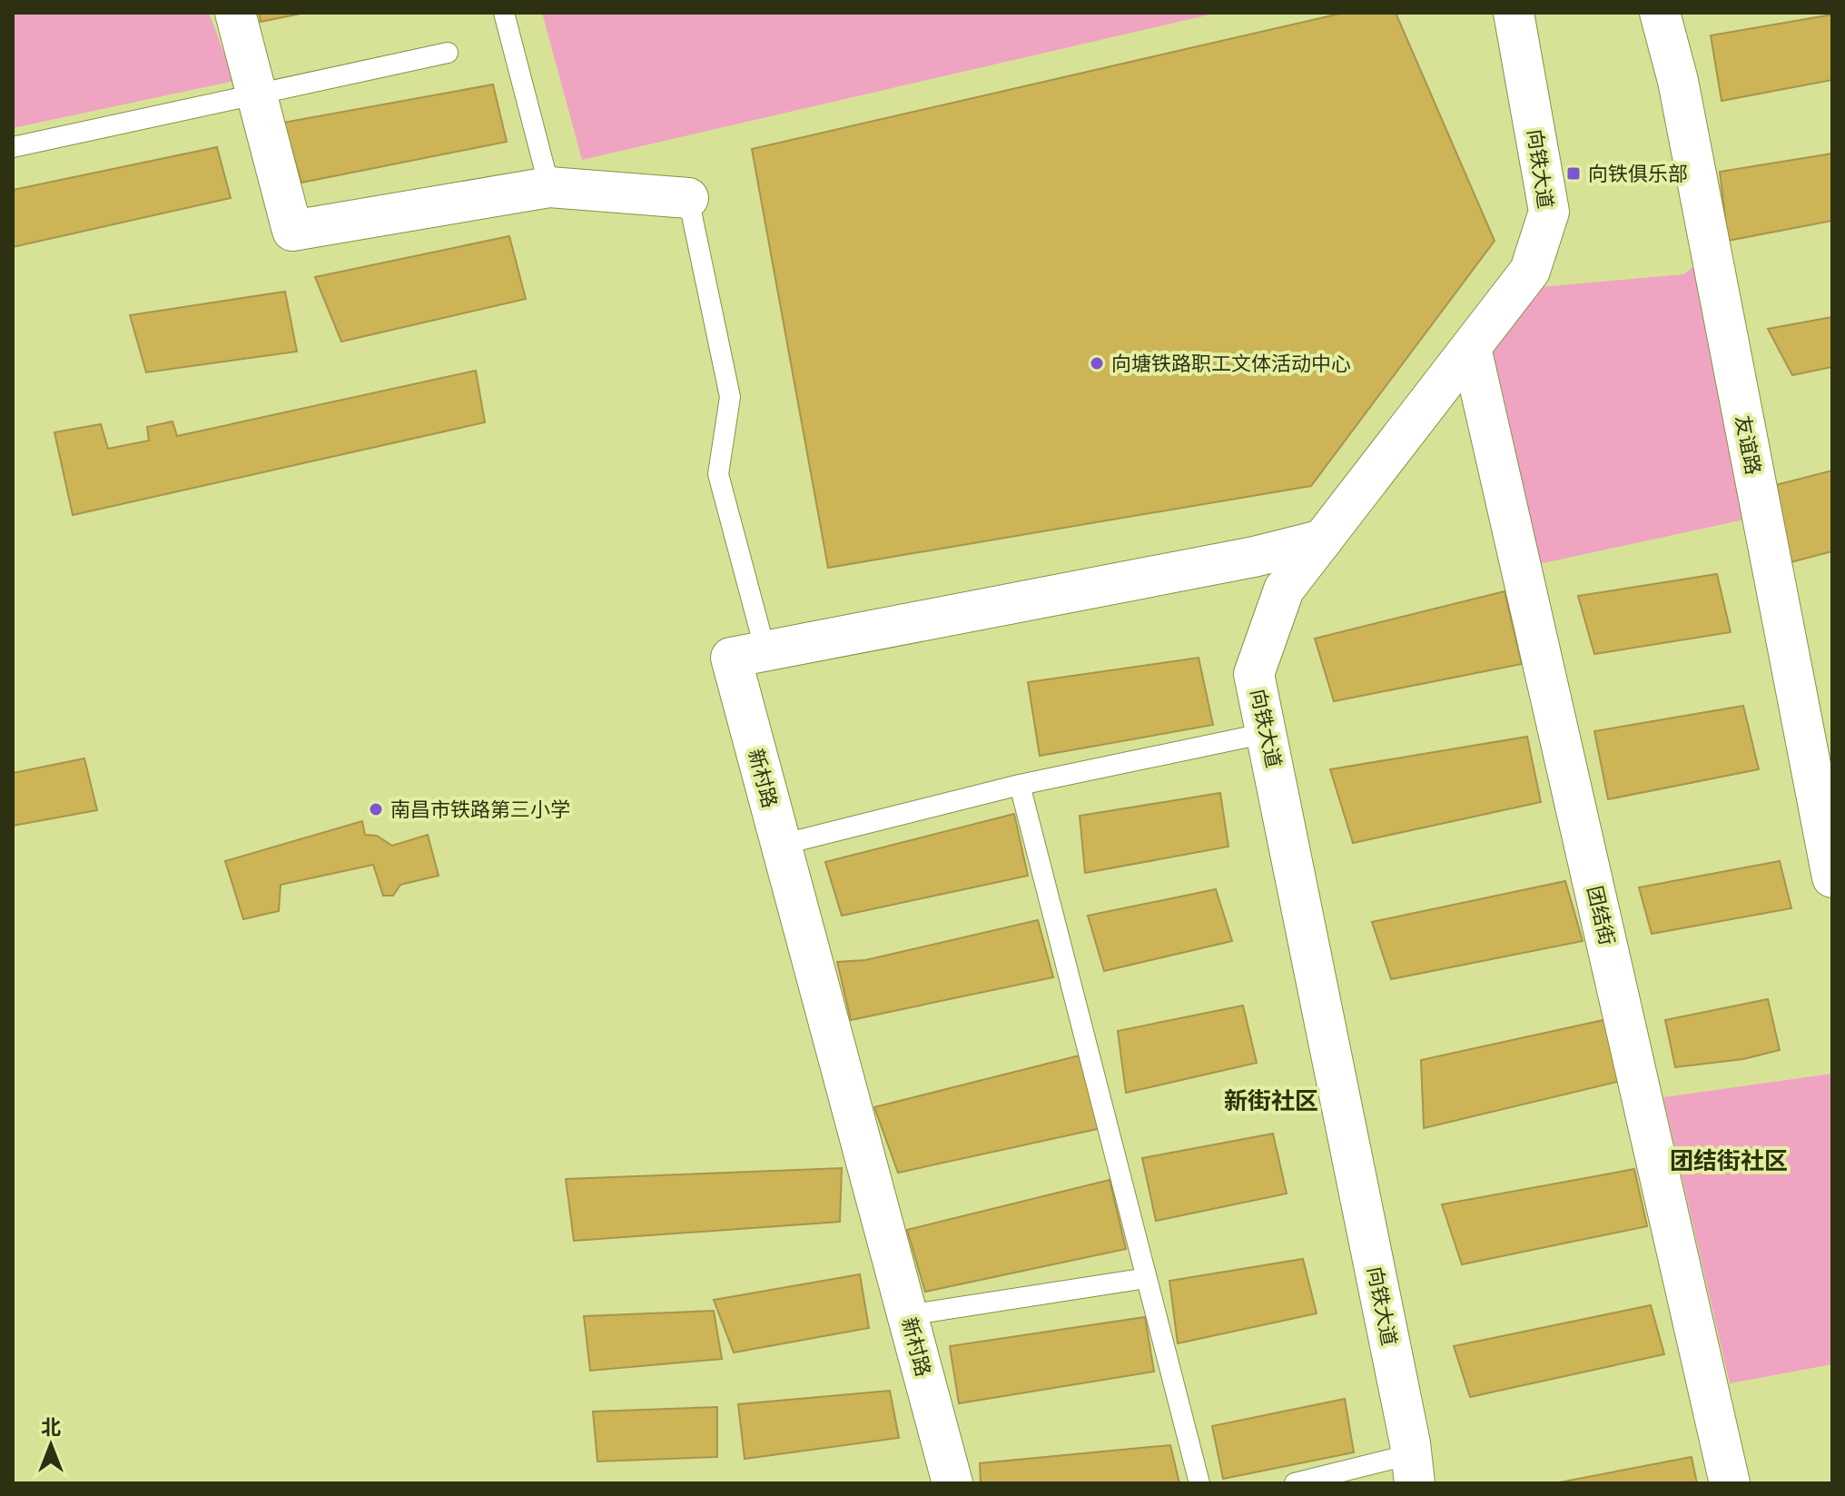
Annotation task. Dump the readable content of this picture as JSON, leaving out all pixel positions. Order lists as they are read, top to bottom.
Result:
{
  "streets": {
    "street": [
      "向铁大道",
      "友谊路",
      "新村路",
      "团结街"
    ]
  },
  "crossings": [
    ["向铁大道", "新村路"],
    ["向铁大道", "团结街"]
  ],
  "districts": ["新街社区", "团结街社区"],
  "places": {
    "transit": ["向铁俱乐部"],
    "other": ["向塘铁路职工文体活动中心", "南昌市铁路第三小学"]
  },
  "north": "top"
}
